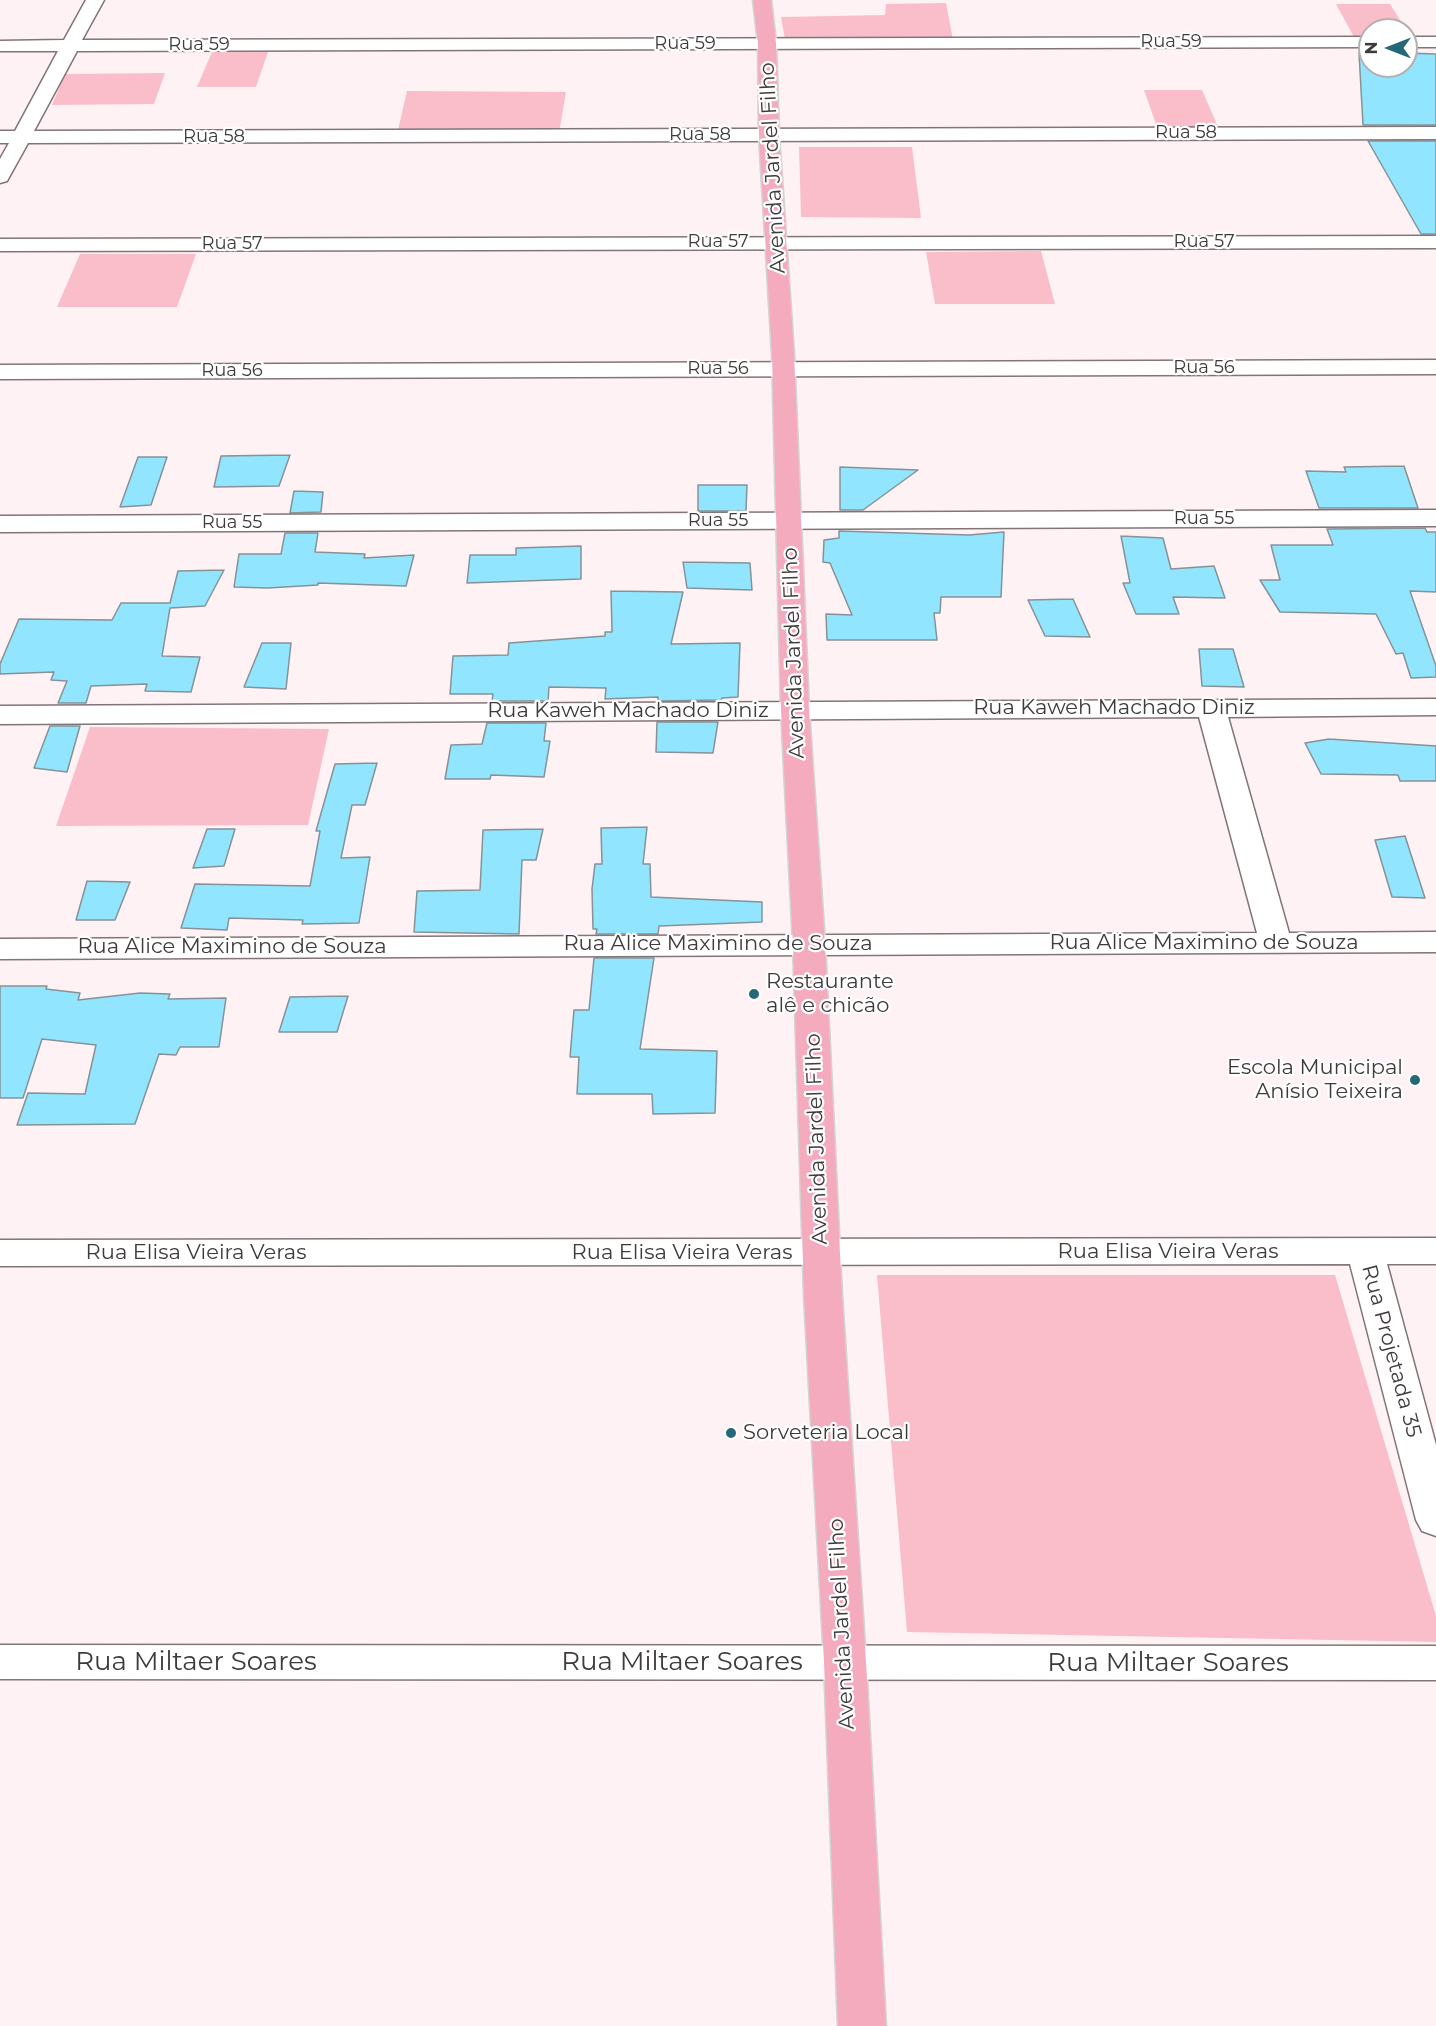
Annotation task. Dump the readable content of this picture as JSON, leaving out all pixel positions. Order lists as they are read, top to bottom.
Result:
{
  "streets": {
    "main road": ["Avenida Jardel Filho"],
    "street": [
      "Rua 59",
      "Rua 58",
      "Rua 57",
      "Rua 56",
      "Rua 55",
      "Rua Kaweh Machado Diniz",
      "Rua Alice Maximino de Souza",
      "Rua Elisa Vieira Veras",
      "Rua Projetada 35",
      "Rua Miltaer Soares"
    ]
  },
  "crossings": [
    ["Rua 59", "Avenida Jardel Filho"],
    ["Rua 58", "Avenida Jardel Filho"],
    ["Avenida Jardel Filho", "Rua 57"],
    ["Avenida Jardel Filho", "Rua 56"],
    ["Avenida Jardel Filho", "Rua 55"],
    ["Avenida Jardel Filho", "Rua Kaweh Machado Diniz"],
    ["Avenida Jardel Filho", "Rua Alice Maximino de Souza"],
    ["Avenida Jardel Filho", "Rua Elisa Vieira Veras"],
    ["Avenida Jardel Filho", "Rua Miltaer Soares"],
    ["Rua Elisa Vieira Veras", "Rua Projetada 35"]
  ],
  "places": ["Restaurante alê e chicão", "Escola Municipal Anísio Teixeira", "Sorveteria Local"],
  "north": "left"
}
